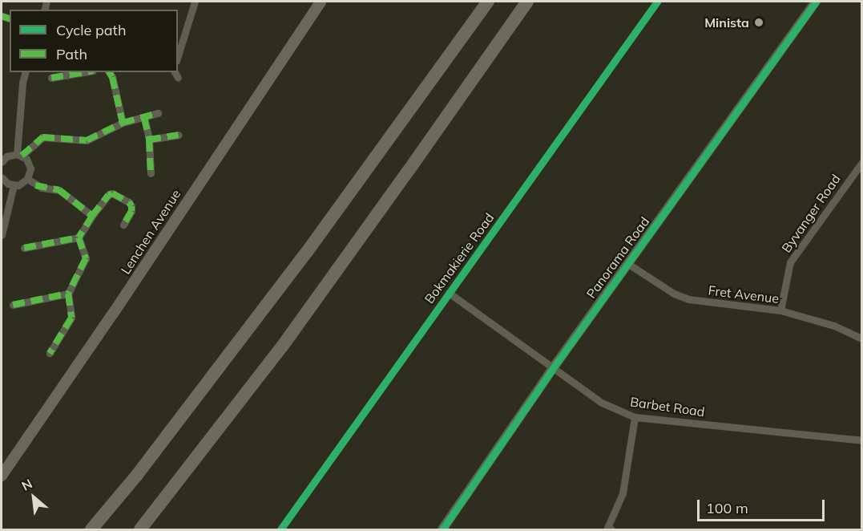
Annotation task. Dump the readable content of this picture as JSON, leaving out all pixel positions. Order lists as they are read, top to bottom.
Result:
{
  "streets": {
    "main road": ["Lenchen Avenue"],
    "street": [
      "Byvanger Road",
      "Panorama Road",
      "Bokmakierie Road",
      "Fret Avenue",
      "Barbet Road"
    ]
  },
  "crossings": [
    ["Byvanger Road", "Fret Avenue"],
    ["Panorama Road", "Fret Avenue"],
    ["Panorama Road", "Barbet Road"],
    ["Bokmakierie Road", "Barbet Road"]
  ],
  "places": ["Minista"],
  "legend": ["Cycle path", "Path"],
  "scale_bar": "100 m",
  "north": "top left"
}
